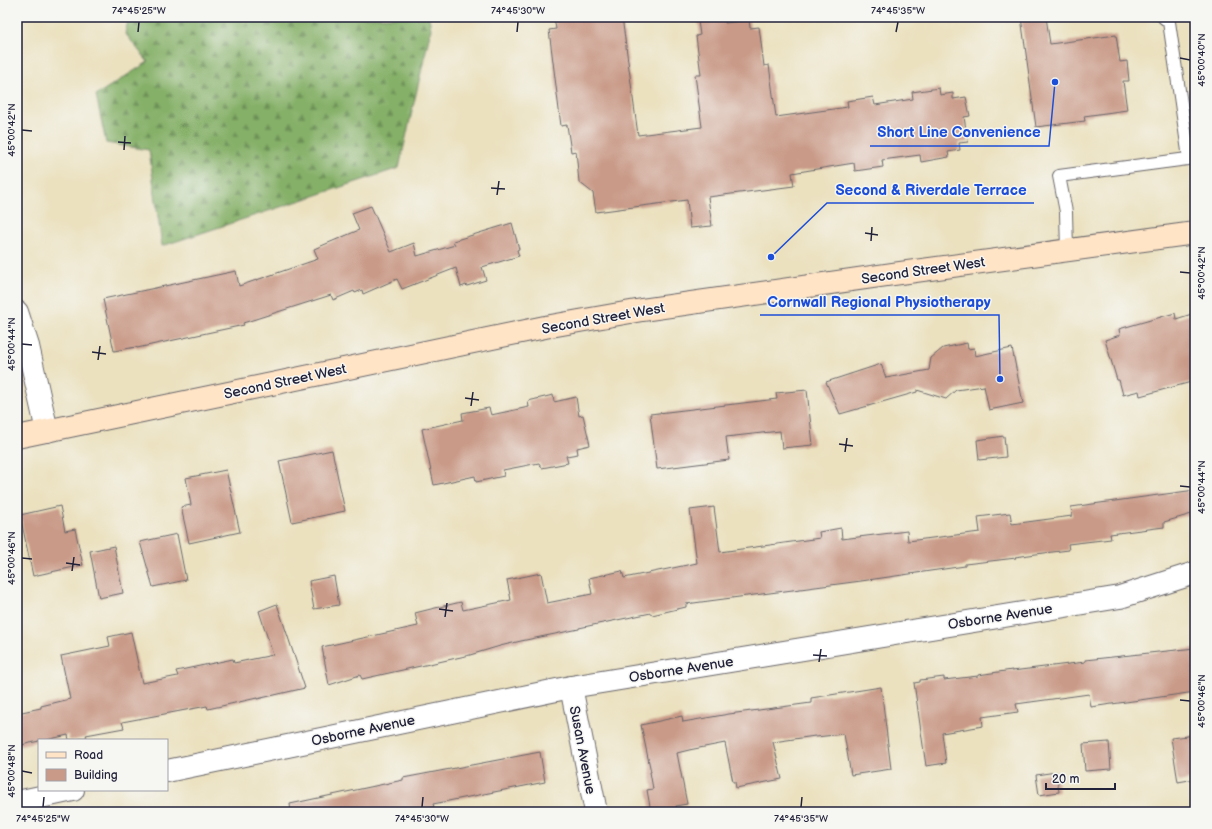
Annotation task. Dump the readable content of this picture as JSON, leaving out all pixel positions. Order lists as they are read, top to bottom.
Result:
{
  "streets": {
    "main road": ["Second Street West"],
    "street": ["Osborne Avenue", "Susan Avenue"]
  },
  "crossings": [
    ["Osborne Avenue", "Susan Avenue"]
  ],
  "places": ["Short Line Convenience", "Second & Riverdale Terrace", "Cornwall Regional Physiotherapy"],
  "legend": ["Road", "Building"],
  "scale_bar": "20 m",
  "coordinates": [
    "74°45'25\"W",
    "74°45'30\"W",
    "74°45'35\"W",
    "45°00'40\"N",
    "45°00'42\"N",
    "45°00'44\"N",
    "45°00'46\"N",
    "45°00'48\"N"
  ]
}
